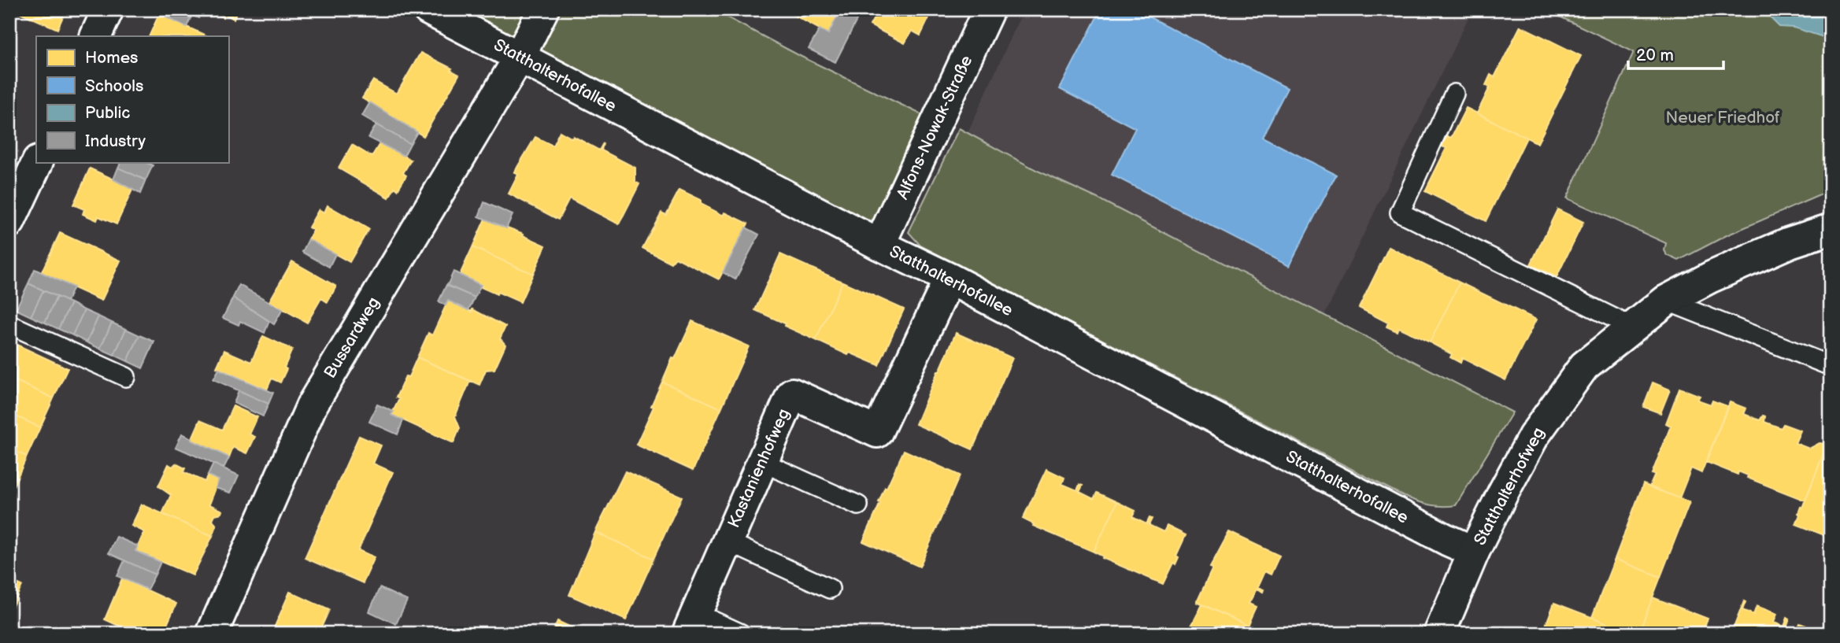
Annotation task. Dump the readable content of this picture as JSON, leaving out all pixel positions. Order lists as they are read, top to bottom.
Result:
{
  "streets": {
    "street": [
      "Statthalterhofallee",
      "Alfons-Nowak-Straße",
      "Bussardweg",
      "Kastanienhofweg",
      "Statthalterhofweg"
    ]
  },
  "crossings": [
    ["Statthalterhofallee", "Alfons-Nowak-Straße"],
    ["Statthalterhofallee", "Bussardweg"],
    ["Statthalterhofallee", "Kastanienhofweg"],
    ["Statthalterhofallee", "Statthalterhofweg"]
  ],
  "parks": ["Neuer Friedhof"],
  "legend": [
    "Homes",
    "Schools",
    "Public",
    "Industry"
  ],
  "scale_bar": "20 m"
}
